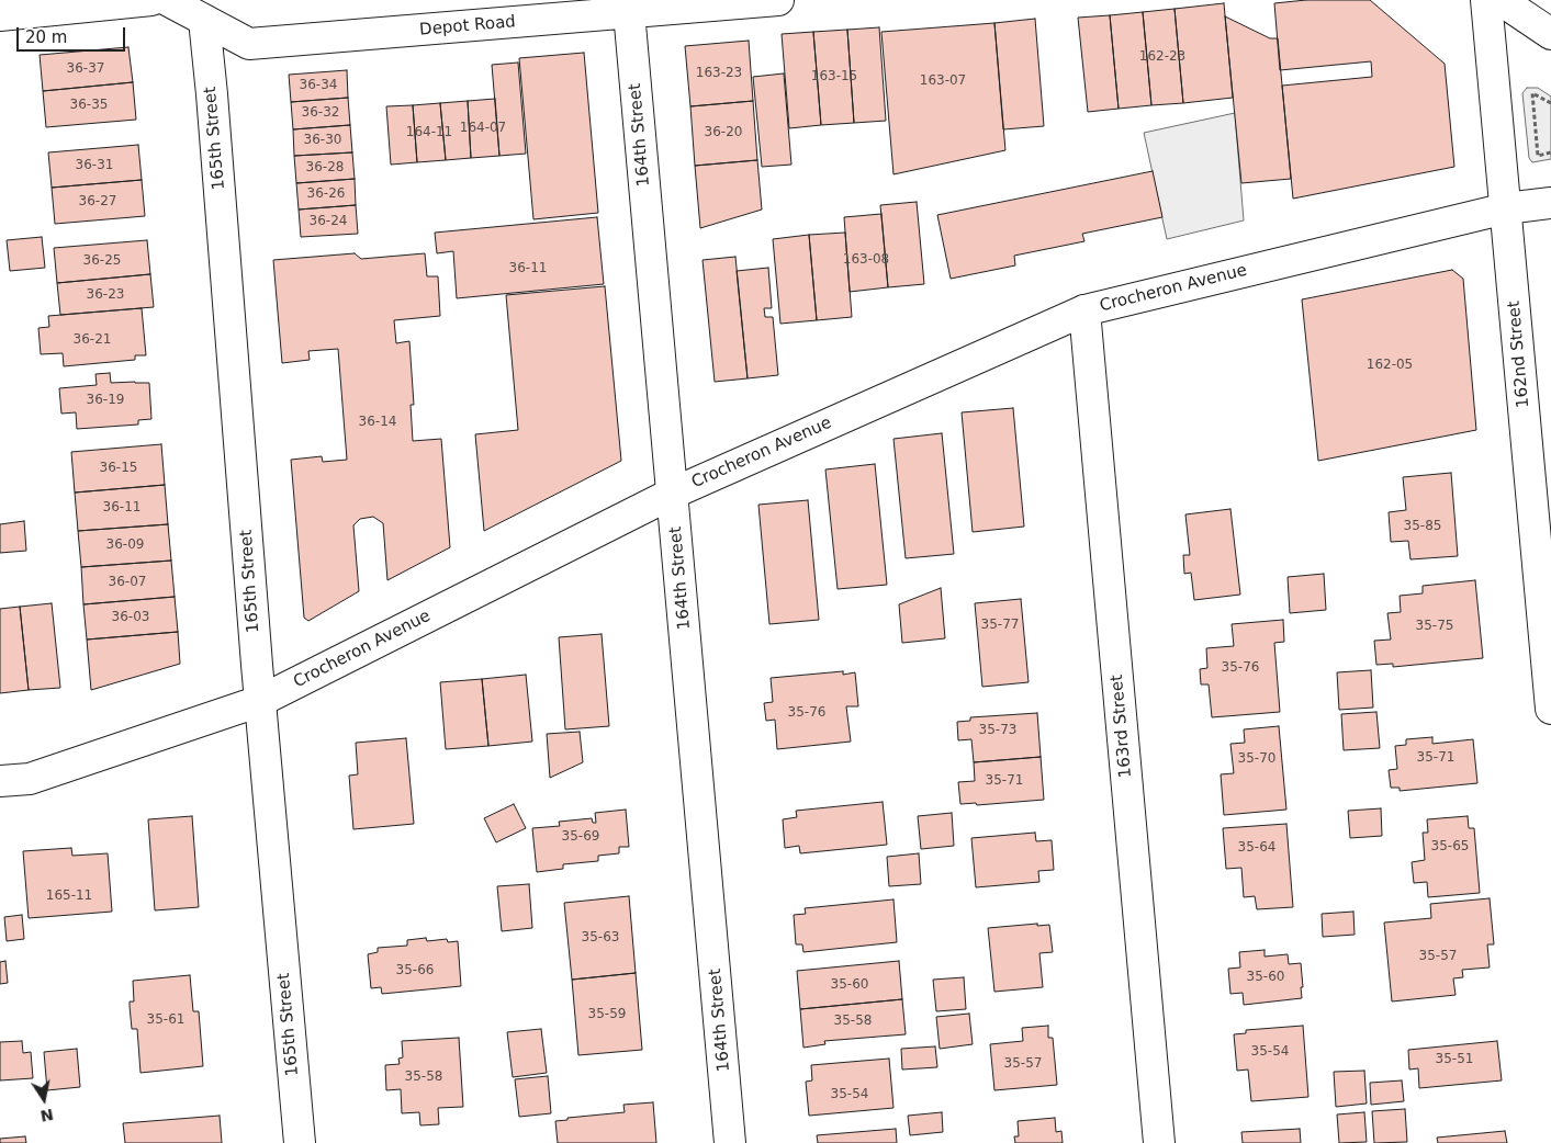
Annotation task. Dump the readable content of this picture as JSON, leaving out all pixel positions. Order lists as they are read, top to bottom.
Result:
{
  "streets": {
    "street": [
      "Depot Road",
      "164th Street",
      "165th Street",
      "Crocheron Avenue",
      "162nd Street",
      "163rd Street"
    ]
  },
  "crossings": [
    ["Depot Road", "164th Street"],
    ["Depot Road", "165th Street"],
    ["164th Street", "Crocheron Avenue"],
    ["165th Street", "Crocheron Avenue"],
    ["Crocheron Avenue", "162nd Street"],
    ["Crocheron Avenue", "163rd Street"]
  ],
  "house_numbers": [
    "162-23",
    "36-37",
    "163-23",
    "163-15",
    "163-07",
    "36-34",
    "36-35",
    "36-32",
    "164-07",
    "164-11",
    "36-20",
    "36-30",
    "36-31",
    "36-28",
    "36-26",
    "36-27",
    "36-24",
    "163-08",
    "36-25",
    "36-11",
    "36-23",
    "36-21",
    "162-05",
    "36-19",
    "36-14",
    "36-15",
    "36-11",
    "35-85",
    "36-09",
    "36-07",
    "36-03",
    "35-77",
    "35-75",
    "35-76",
    "35-76",
    "35-73",
    "35-71",
    "35-70",
    "35-71",
    "35-69",
    "35-65",
    "35-64",
    "165-11",
    "35-63",
    "35-57",
    "35-66",
    "35-60",
    "35-60",
    "35-59",
    "35-61",
    "35-58",
    "35-54",
    "35-51",
    "35-57",
    "35-58",
    "35-54"
  ],
  "scale_bar": "20 m",
  "north": "bottom"
}
